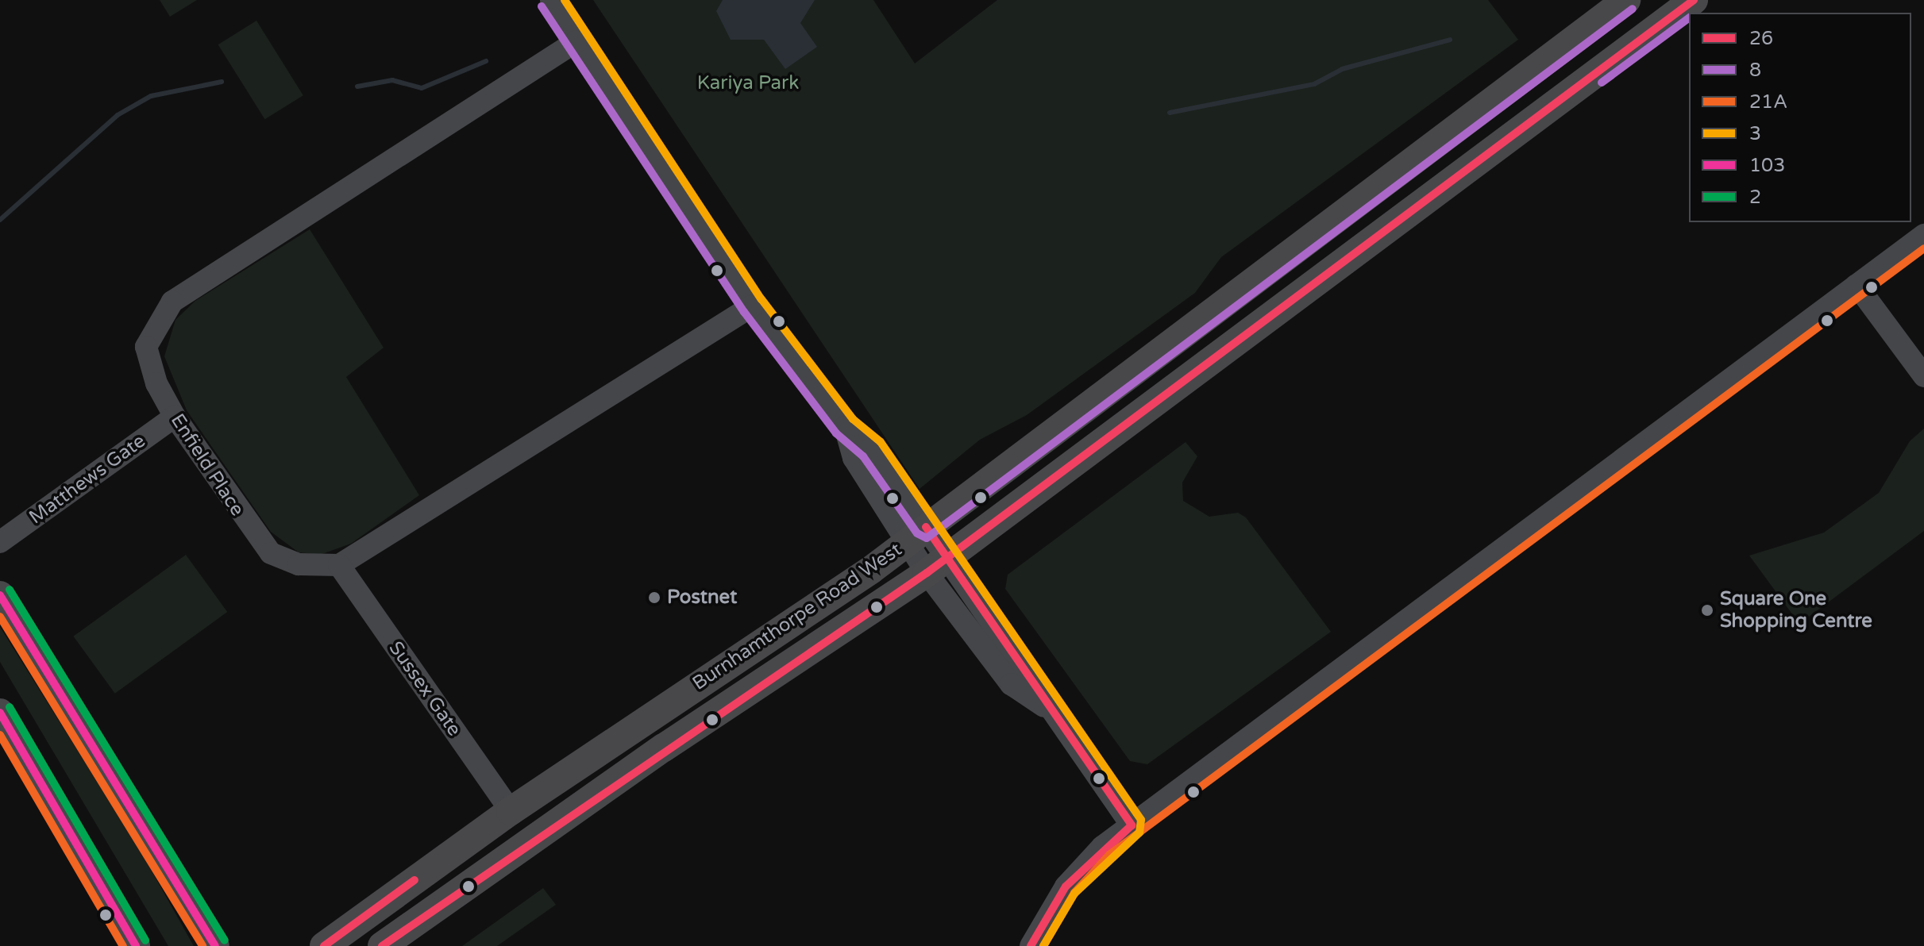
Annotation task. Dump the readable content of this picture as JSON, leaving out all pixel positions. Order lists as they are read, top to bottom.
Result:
{
  "streets": {
    "main road": ["Burnhamthorpe Road West"],
    "street": ["Enfield Place", "Matthews Gate", "Sussex Gate"]
  },
  "crossings": [
    ["Enfield Place", "Matthews Gate"],
    ["Enfield Place", "Sussex Gate"],
    ["Burnhamthorpe Road West", "Sussex Gate"]
  ],
  "parks": ["Kariya Park"],
  "places": ["Postnet", "Square One Shopping Centre"],
  "lines": [
    "transit line 26",
    "transit line 3",
    "transit line 8",
    "transit line 21A",
    "transit line 2",
    "transit line 103"
  ],
  "legend": [
    "26",
    "8",
    "21A",
    "3",
    "103",
    "2"
  ]
}
